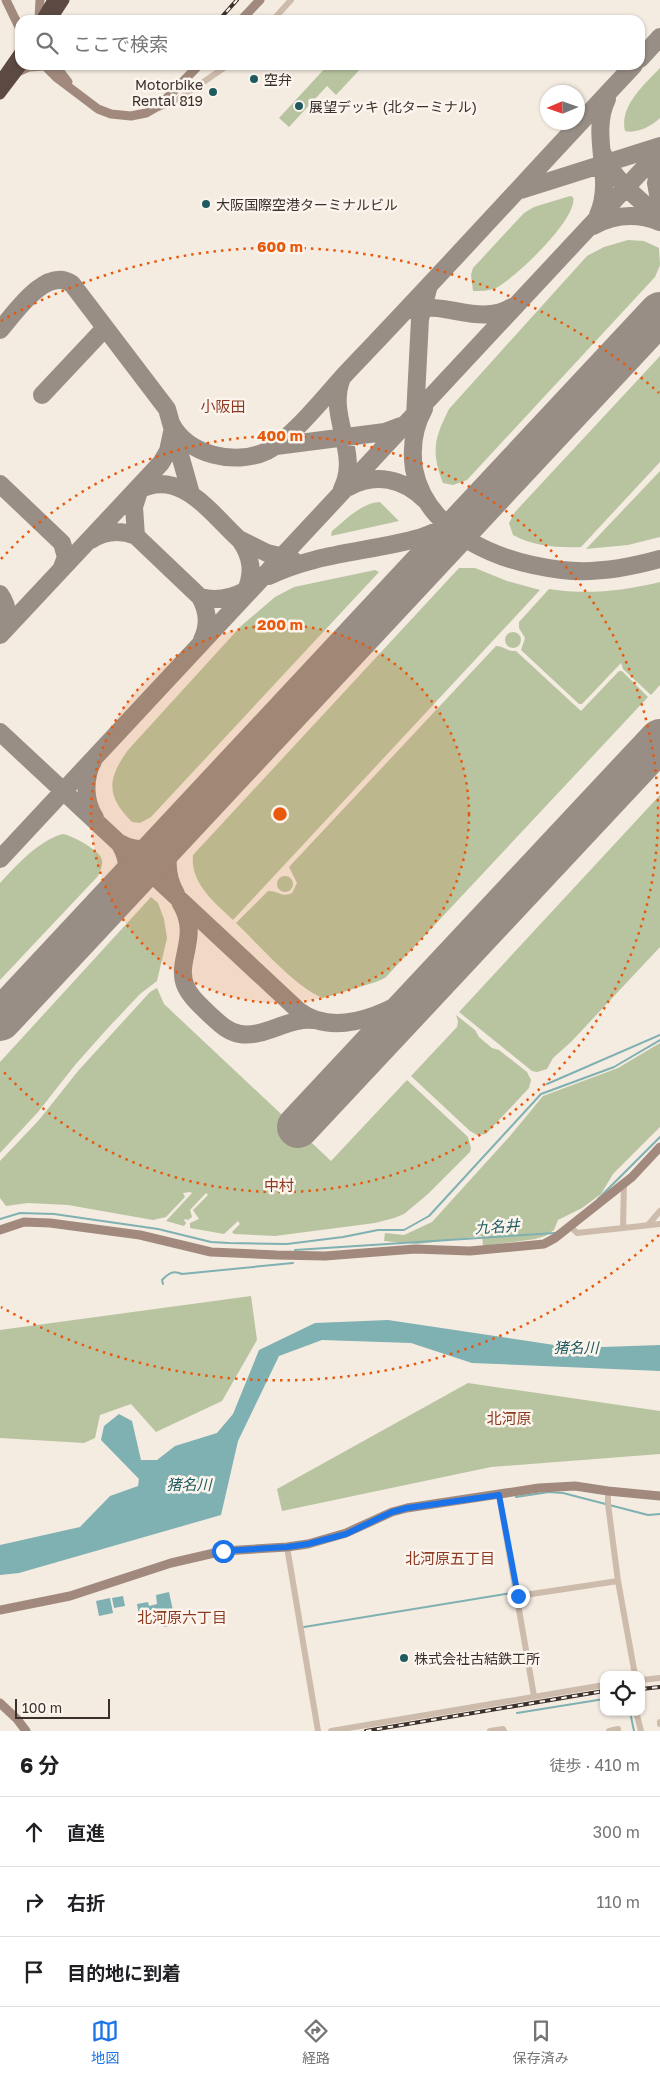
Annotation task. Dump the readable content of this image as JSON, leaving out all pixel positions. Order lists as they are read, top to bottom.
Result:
{
  "districts": [
    "小阪田",
    "中村",
    "北河原",
    "北河原五丁目",
    "北河原六丁目"
  ],
  "water": ["九名井", "猪名川"],
  "places": [
    "空弁",
    "Motorbike Rental 819",
    "展望デッキ (北ターミナル)",
    "大阪国際空港ターミナルビル",
    "株式会社古結鉄工所"
  ],
  "scale_bar": "100 m",
  "north": "left",
  "page": {
    "search": "ここで検索",
    "scale": "100 m",
    "heading": ["6 分", "徒歩 · 410 m"],
    "list": [
      ["直進", "300 m"],
      ["右折", "110 m"],
      "目的地に到着"
    ],
    "nav": ["地図", "経路", "保存済み"]
  },
  "rings": ["600 m", "400 m", "200 m"]
}
